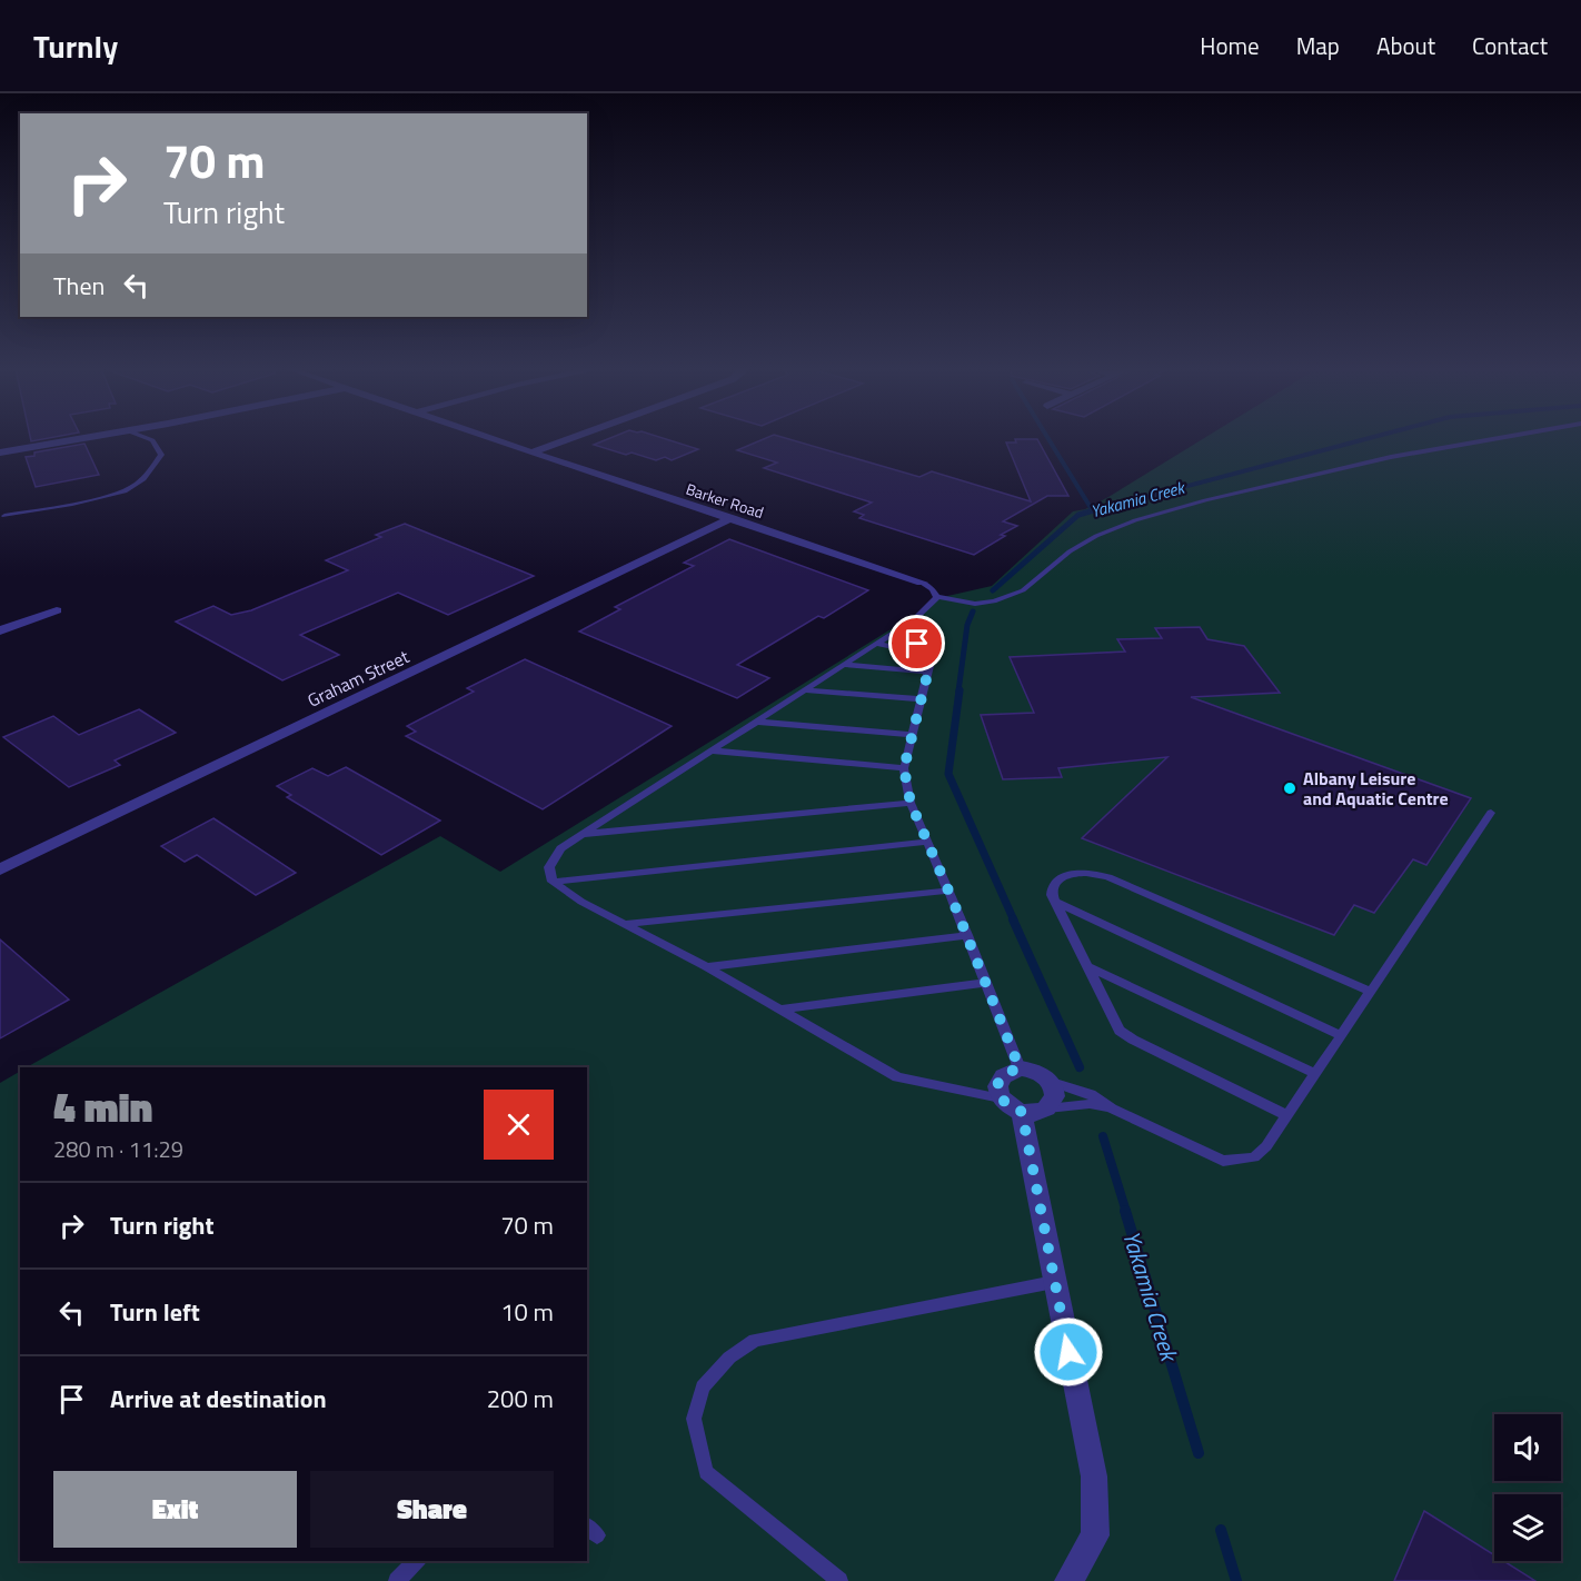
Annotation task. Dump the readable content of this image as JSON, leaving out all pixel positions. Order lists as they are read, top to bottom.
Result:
{
  "streets": {
    "street": ["Barker Road", "Graham Street"]
  },
  "crossings": [
    ["Barker Road", "Graham Street"]
  ],
  "water": ["Yakamia Creek"],
  "places": ["Albany Leisure and Aquatic Centre"],
  "page": {
    "header": "Turnly",
    "nav": [
      "Home",
      "Map",
      "About",
      "Contact"
    ],
    "turn": ["70 m", "Turn right"],
    "then": "Then",
    "heading": ["4 min", "280 m · 11:29"],
    "list": [
      {
        "name": "Turn right",
        "value": "70 m"
      },
      {
        "name": "Turn left",
        "value": "10 m"
      },
      {
        "name": "Arrive at destination",
        "value": "200 m"
      }
    ],
    "buttons": ["Exit", "Share"]
  }
}
